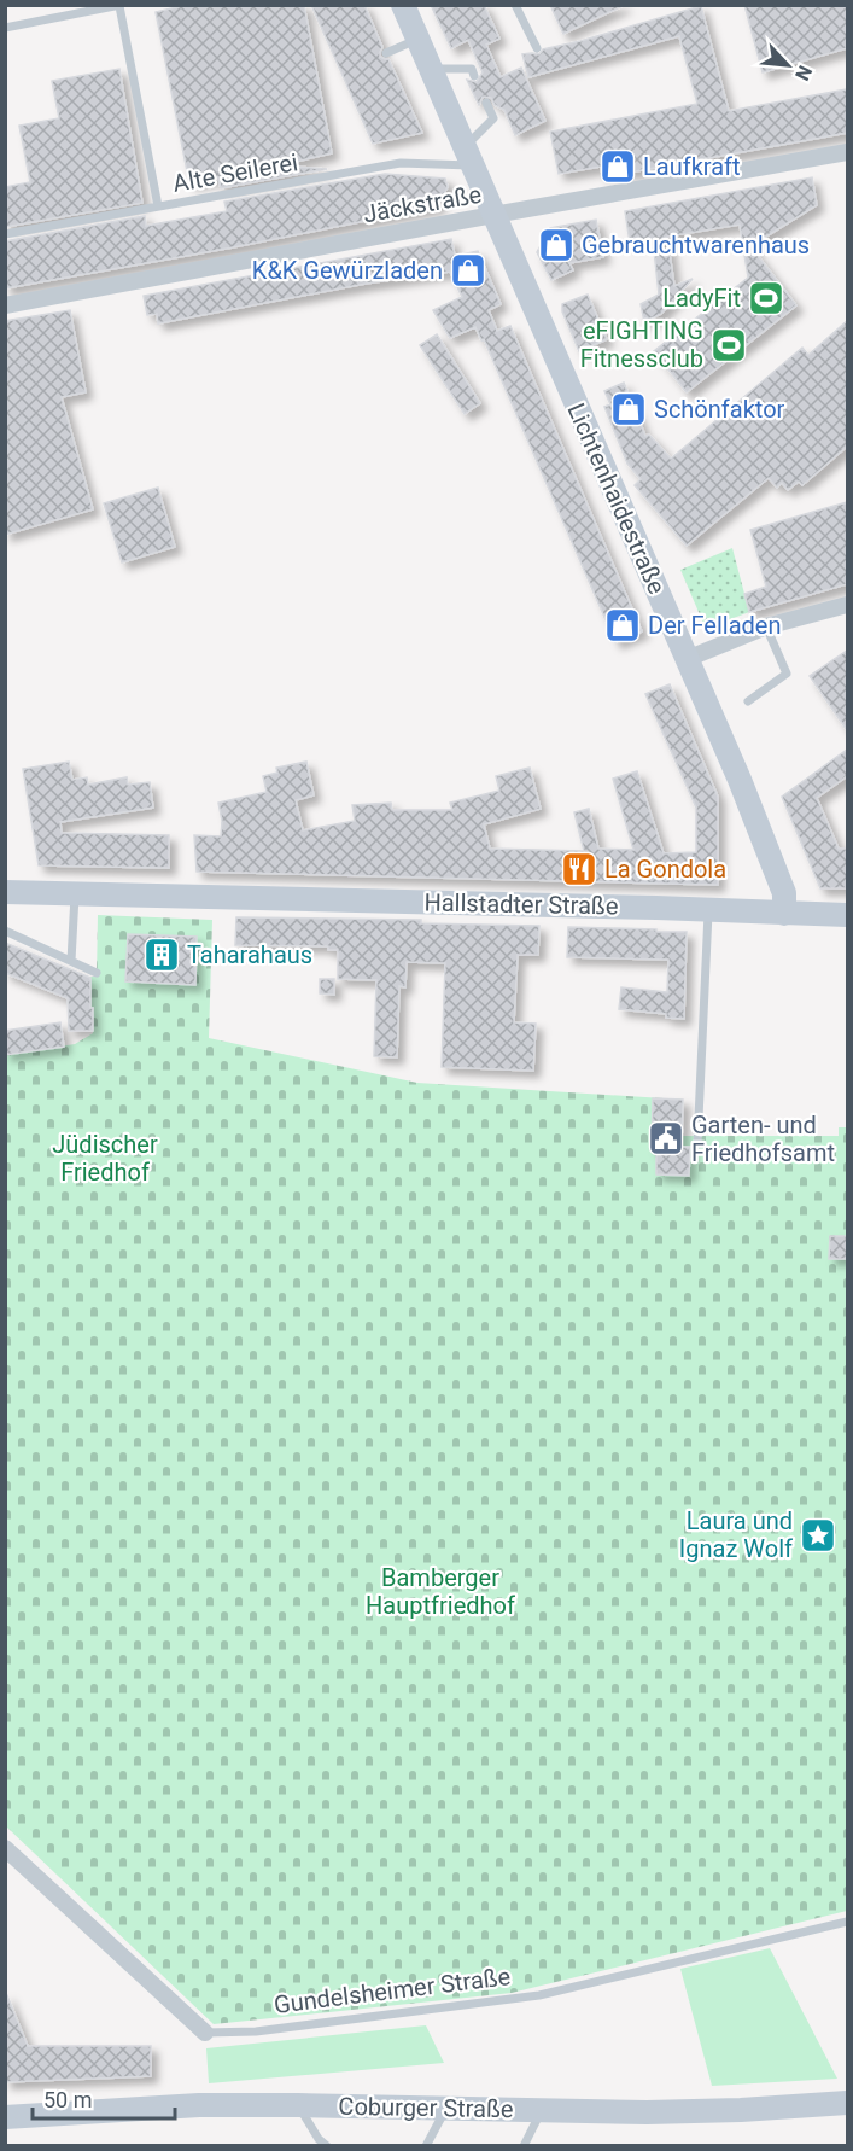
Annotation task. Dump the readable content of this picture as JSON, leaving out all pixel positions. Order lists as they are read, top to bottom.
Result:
{
  "streets": {
    "street": [
      "Jäckstraße",
      "Lichtenhaidestraße",
      "Hallstadter Straße",
      "Gundelsheimer Straße",
      "Coburger Straße"
    ],
    "lane": ["Alte Seilerei"]
  },
  "crossings": [
    ["Alte Seilerei", "Lichtenhaidestraße"],
    ["Jäckstraße", "Lichtenhaidestraße"],
    ["Lichtenhaidestraße", "Hallstadter Straße"]
  ],
  "parks": ["Jüdischer Friedhof", "Bamberger Hauptfriedhof"],
  "places": {
    "shop": [
      "Laufkraft",
      "Gebrauchtwarenhaus",
      "K&K Gewürzladen",
      "Schönfaktor",
      "Der Felladen"
    ],
    "sports": ["LadyFit", "eFIGHTING Fitnessclub"],
    "restaurant": ["La Gondola"],
    "building": ["Taharahaus"],
    "public building": ["Garten- und Friedhofsamt"],
    "place": ["Laura und Ignaz Wolf"]
  },
  "scale_bar": "50 m",
  "north": "bottom right"
}
